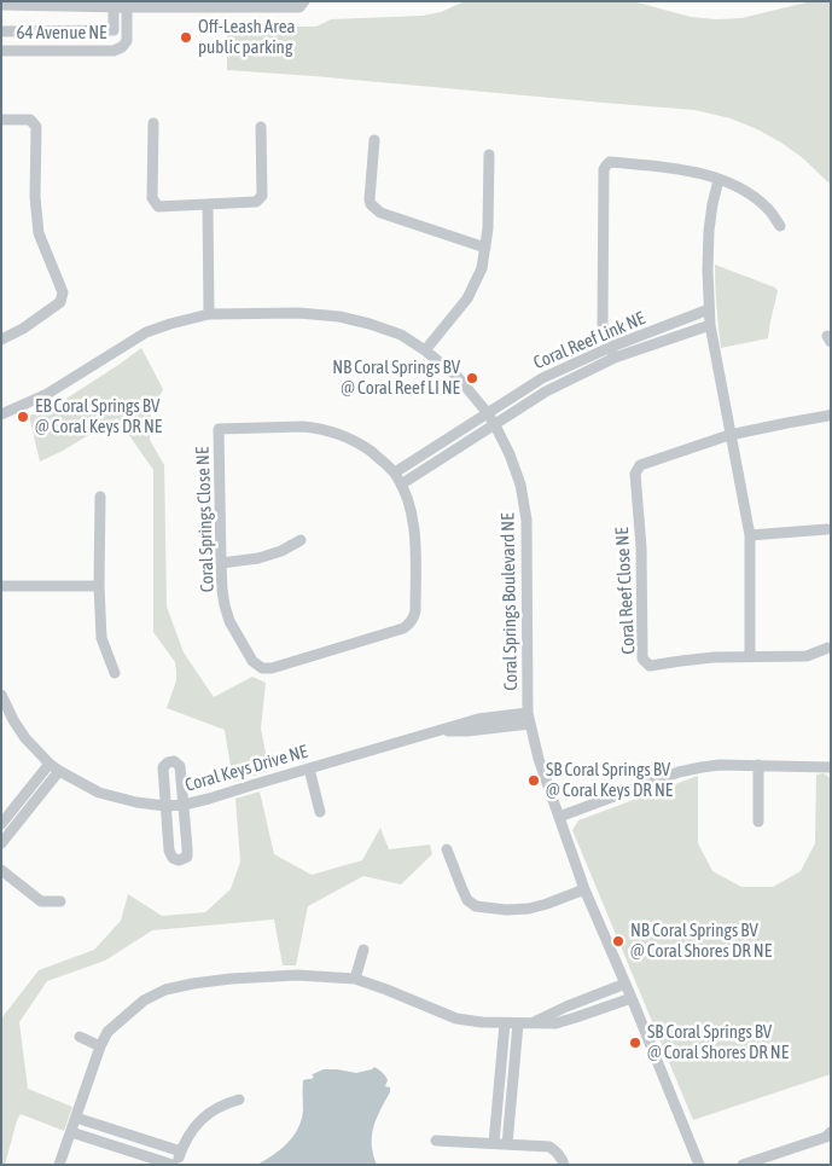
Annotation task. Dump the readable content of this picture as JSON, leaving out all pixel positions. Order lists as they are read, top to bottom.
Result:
{
  "streets": {
    "street": [
      "64 Avenue NE",
      "Coral Reef Link NE",
      "Coral Springs Close NE",
      "Coral Reef Close NE",
      "Coral Springs Boulevard NE",
      "Coral Keys Drive NE"
    ]
  },
  "crossings": [
    ["Coral Reef Link NE", "Coral Springs Boulevard NE"],
    ["Coral Springs Boulevard NE", "Coral Keys Drive NE"]
  ],
  "places": [
    "Off-Leash Area public parking",
    "NB Coral Springs BV @ Coral Reef LI NE",
    "EB Coral Springs BV @ Coral Keys DR NE",
    "SB Coral Springs BV @ Coral Keys DR NE",
    "NB Coral Springs BV @ Coral Shores DR NE",
    "SB Coral Springs BV @ Coral Shores DR NE"
  ]
}
